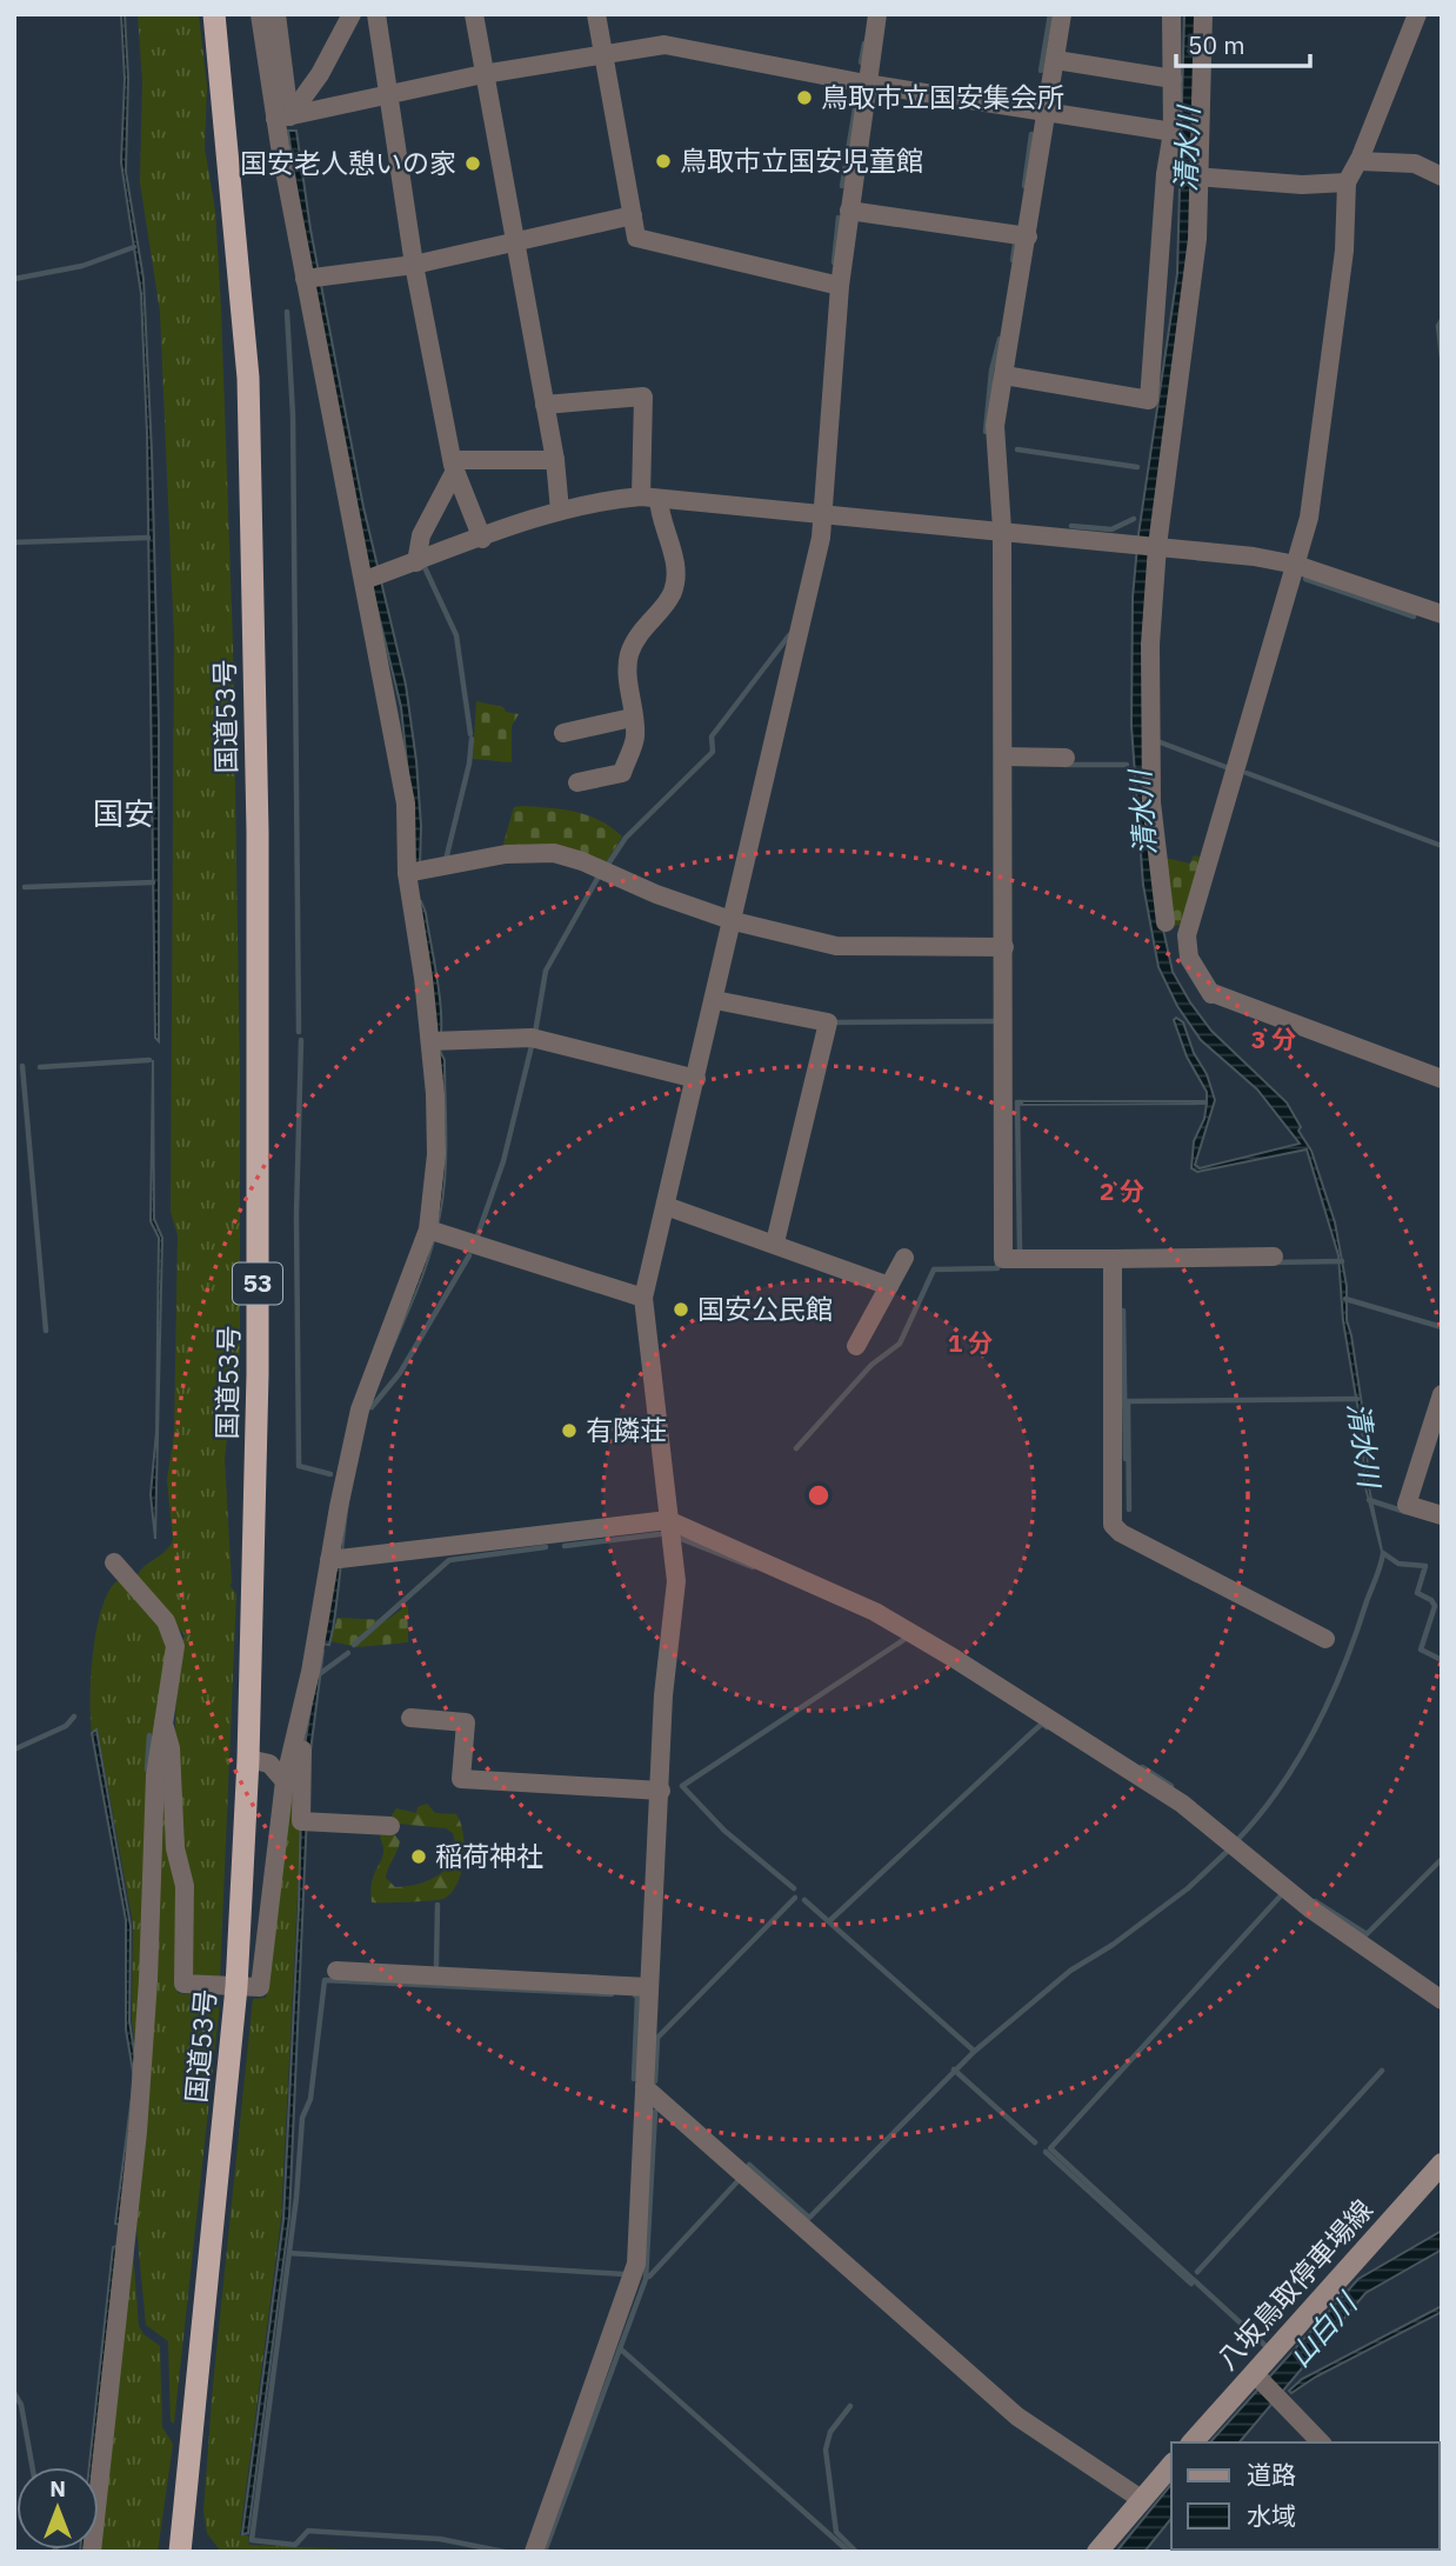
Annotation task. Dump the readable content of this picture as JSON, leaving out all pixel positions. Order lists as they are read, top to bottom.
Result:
{
  "streets": {
    "highway": ["国道53号", "53"],
    "main road": ["八坂鳥取停車場線"]
  },
  "districts": ["国安"],
  "water": ["清水川", "山白川"],
  "places": [
    "鳥取市立国安集会所",
    "鳥取市立国安児童館",
    "国安老人憩いの家",
    "国安公民館",
    "有隣荘",
    "稲荷神社"
  ],
  "legend": ["道路", "水域"],
  "scale_bar": "50 m",
  "north": "top",
  "rings": ["3 分", "2 分", "1 分"]
}
